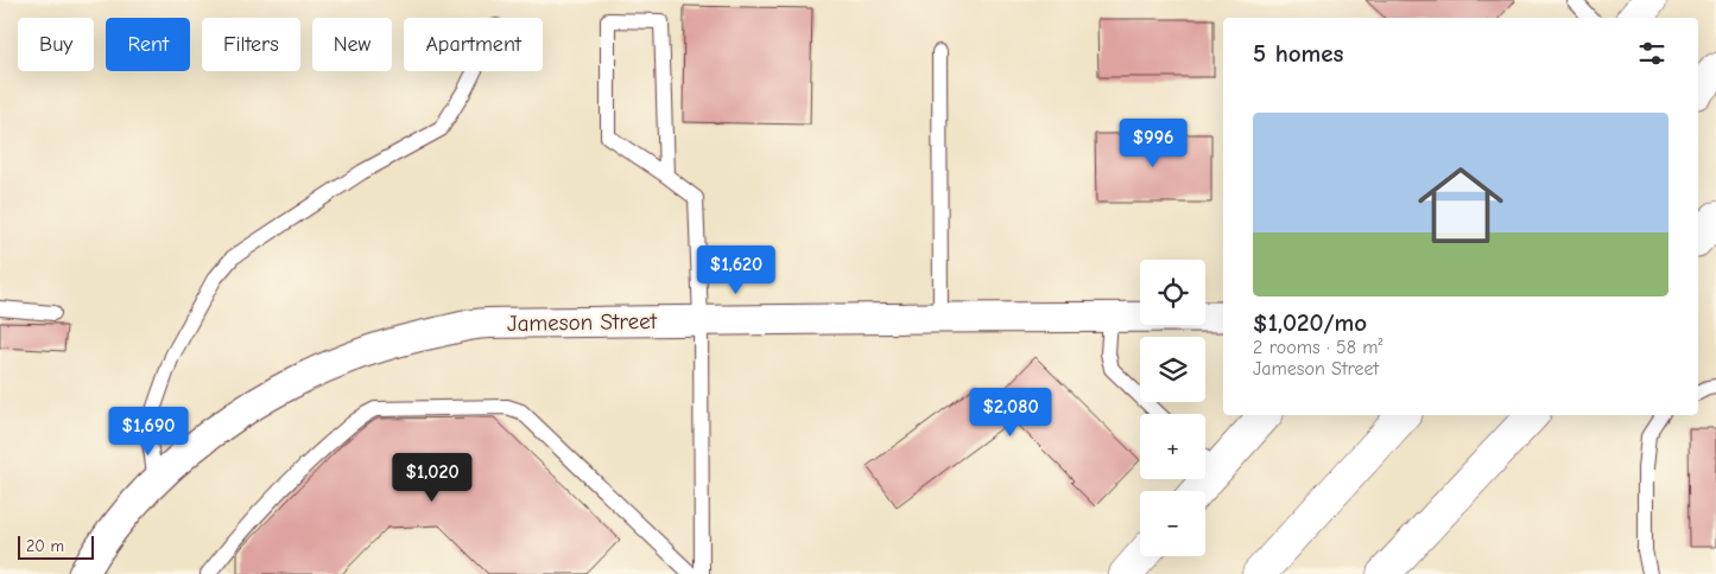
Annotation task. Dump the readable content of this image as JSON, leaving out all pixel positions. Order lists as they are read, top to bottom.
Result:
{
  "streets": {
    "street": ["Jameson Street"]
  },
  "scale_bar": "20 m",
  "page": {
    "chip": [
      "Buy",
      "Rent",
      "Filters",
      "New",
      "Apartment"
    ],
    "heading": "5 homes",
    "list": [
      {
        "name": "$1,020/mo",
        "note": "2 rooms · 58 m² · Jameson Street"
      }
    ],
    "price": [
      "$996",
      "$1,620",
      "$2,080",
      "$1,690",
      "$1,020"
    ],
    "map_buttons": ["+", "−"],
    "scale": "20 m"
  }
}
